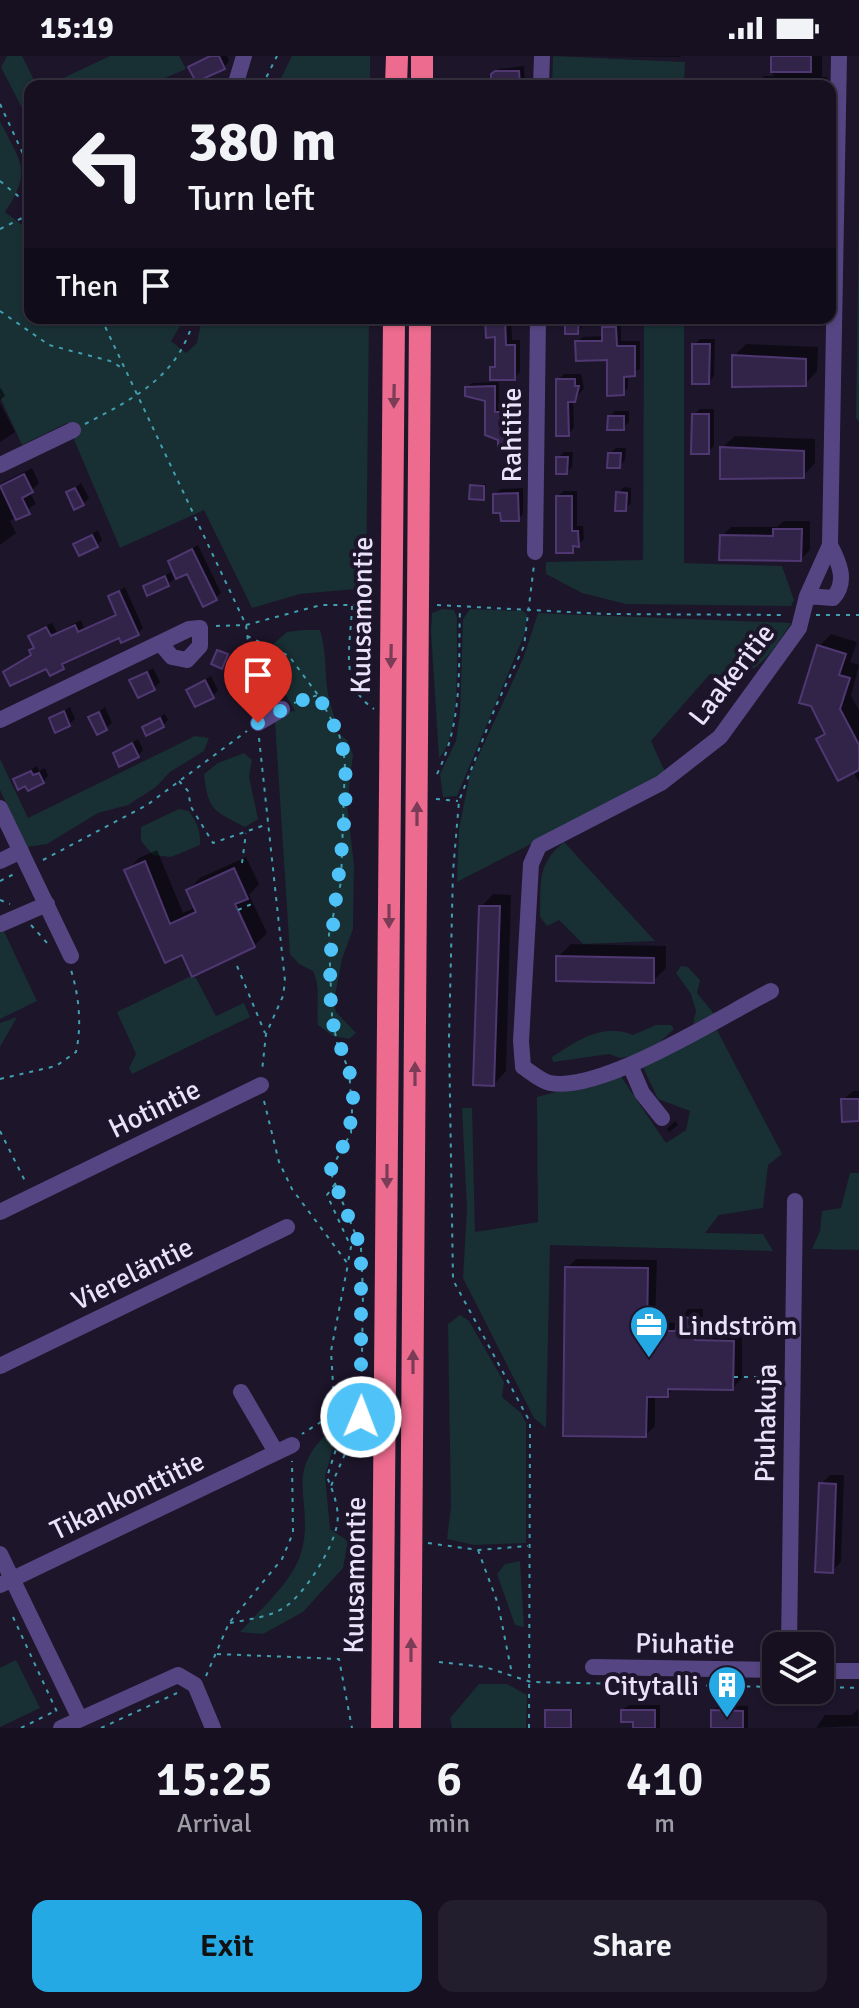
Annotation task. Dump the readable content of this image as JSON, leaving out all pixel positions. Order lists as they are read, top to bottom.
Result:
{
  "streets": {
    "highway": ["Kuusamontie"],
    "street": [
      "Rahtitie",
      "Laakeritie",
      "Hotintie",
      "Viereläntie",
      "Piuhakuja",
      "Tikankonttitie",
      "Piuhatie"
    ]
  },
  "places": {
    "office": ["Lindström"],
    "building": ["Citytalli"]
  },
  "page": {
    "status": "15:19",
    "turn": ["380 m", "Turn left"],
    "then": "Then",
    "eta": [
      "15:25",
      "Arrival",
      "6",
      "min",
      "410",
      "m"
    ],
    "buttons": ["Exit", "Share"]
  }
}
